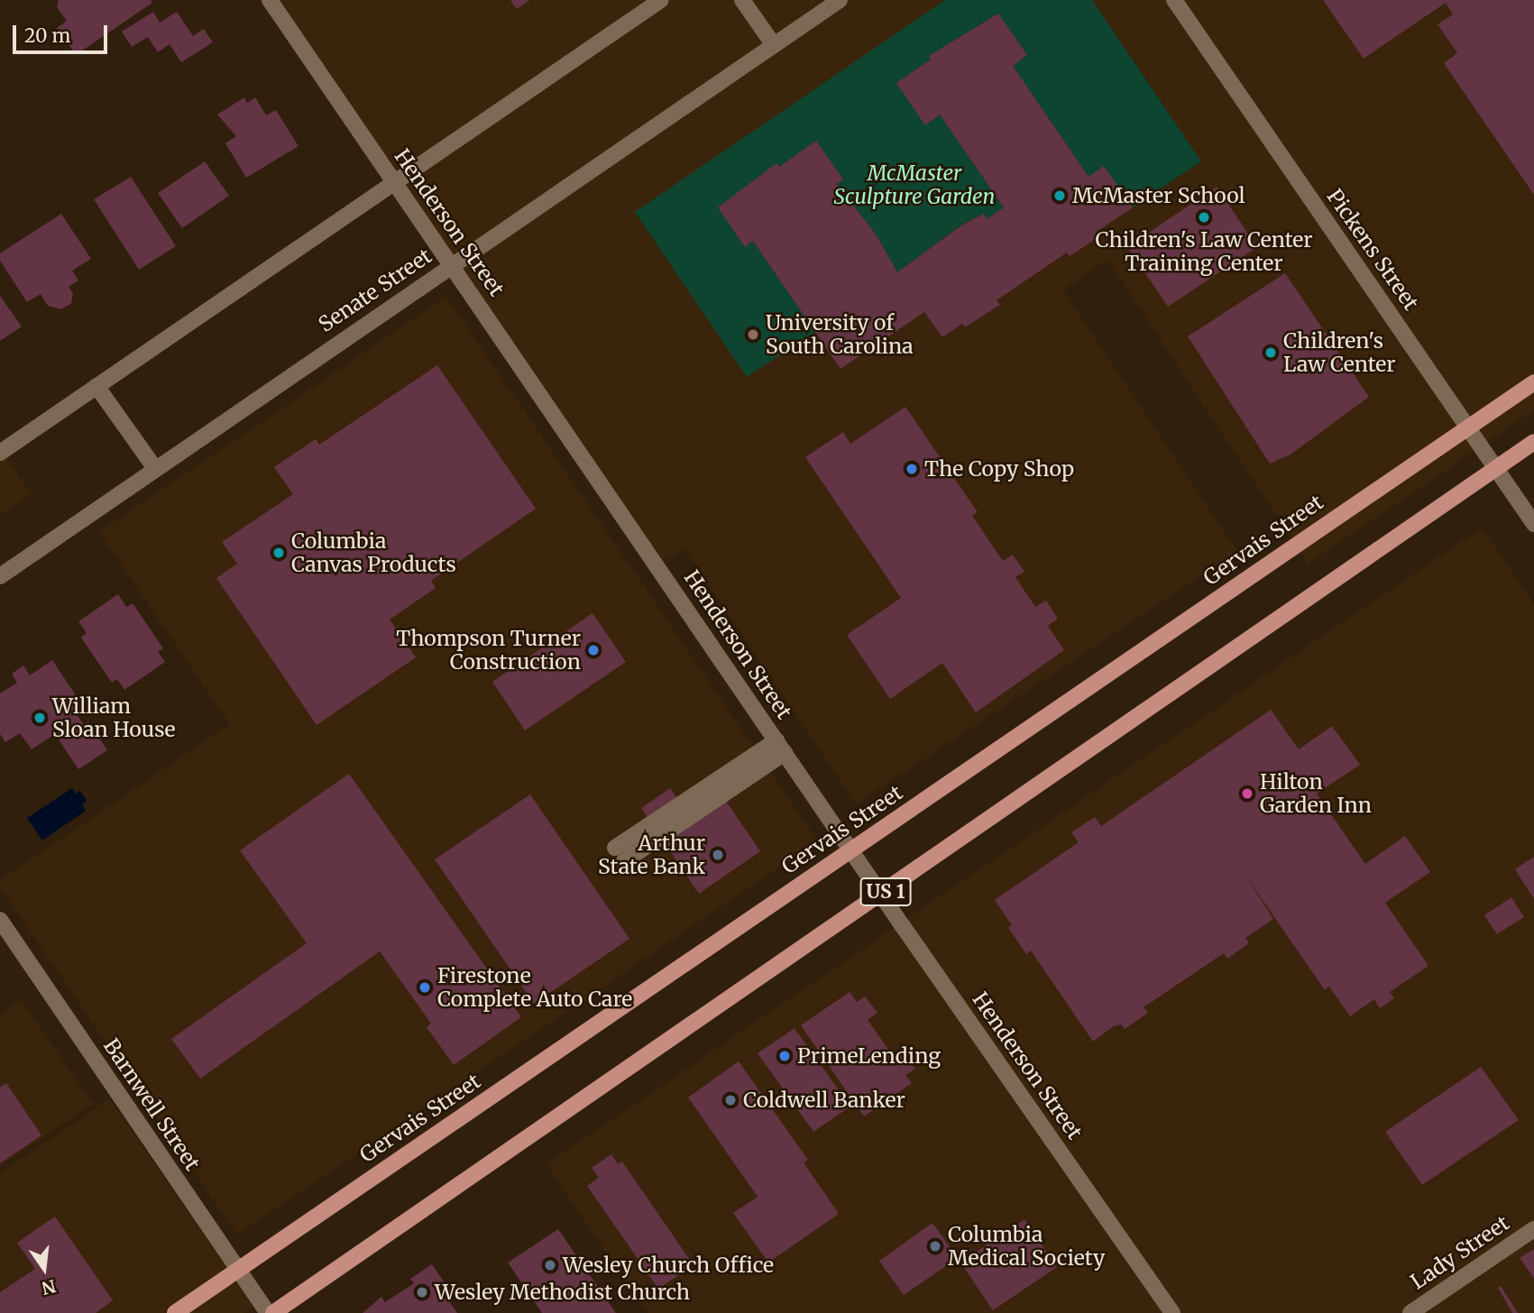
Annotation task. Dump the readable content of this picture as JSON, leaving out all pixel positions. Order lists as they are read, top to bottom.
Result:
{
  "streets": {
    "main road": ["Gervais Street", "US 1"],
    "street": [
      "Henderson Street",
      "Pickens Street",
      "Senate Street",
      "Barnwell Street",
      "Lady Street"
    ]
  },
  "crossings": [
    ["Henderson Street", "Senate Street"],
    ["Henderson Street", "Gervais Street"],
    ["Henderson Street", "US 1"],
    ["Pickens Street", "Gervais Street"],
    ["Pickens Street", "US 1"],
    ["Gervais Street", "Barnwell Street"]
  ],
  "parks": ["McMaster Sculpture Garden"],
  "places": [
    "McMaster School",
    "Children's Law Center Training Center",
    "University of South Carolina",
    "Children's Law Center",
    "The Copy Shop",
    "Columbia Canvas Products",
    "Thompson Turner Construction",
    "William Sloan House",
    "Hilton Garden Inn",
    "Arthur State Bank",
    "Firestone Complete Auto Care",
    "PrimeLending",
    "Coldwell Banker",
    "Columbia Medical Society",
    "Wesley Church Office",
    "Wesley Methodist Church"
  ],
  "scale_bar": "20 m",
  "north": "bottom"
}
